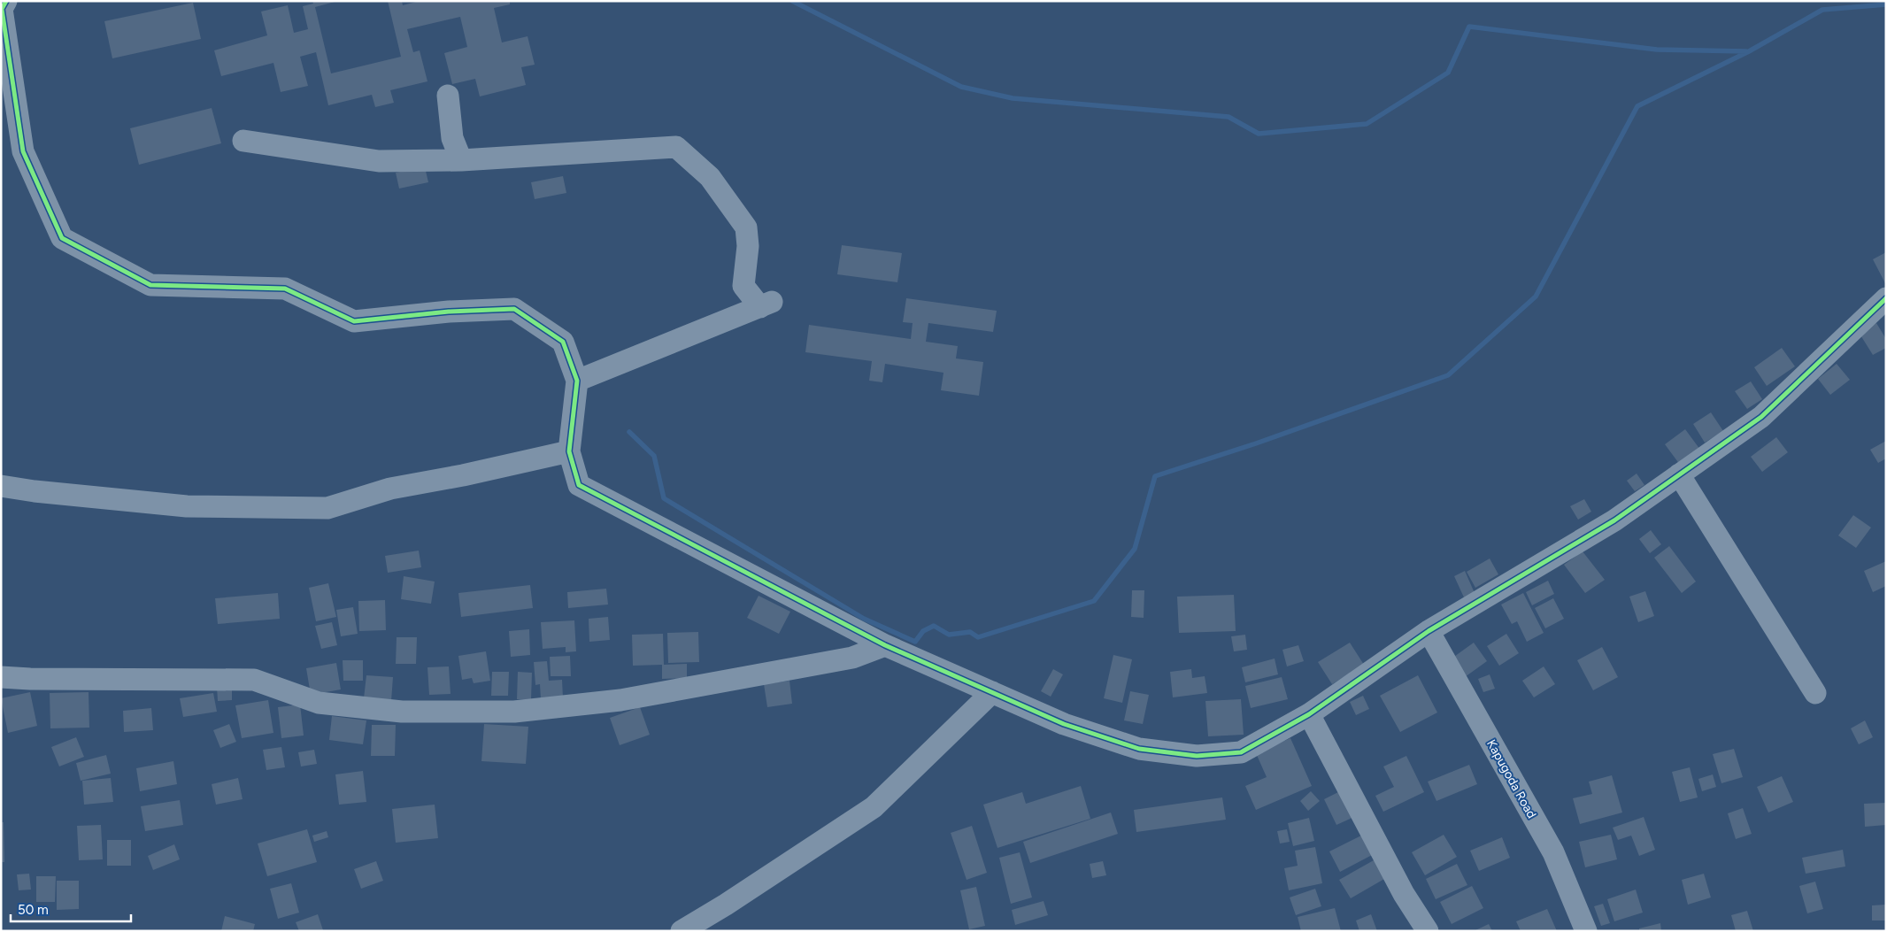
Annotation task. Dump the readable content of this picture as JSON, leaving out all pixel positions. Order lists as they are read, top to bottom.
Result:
{
  "streets": {
    "street": ["Kapugoda Road"]
  },
  "scale_bar": "50 m"
}
